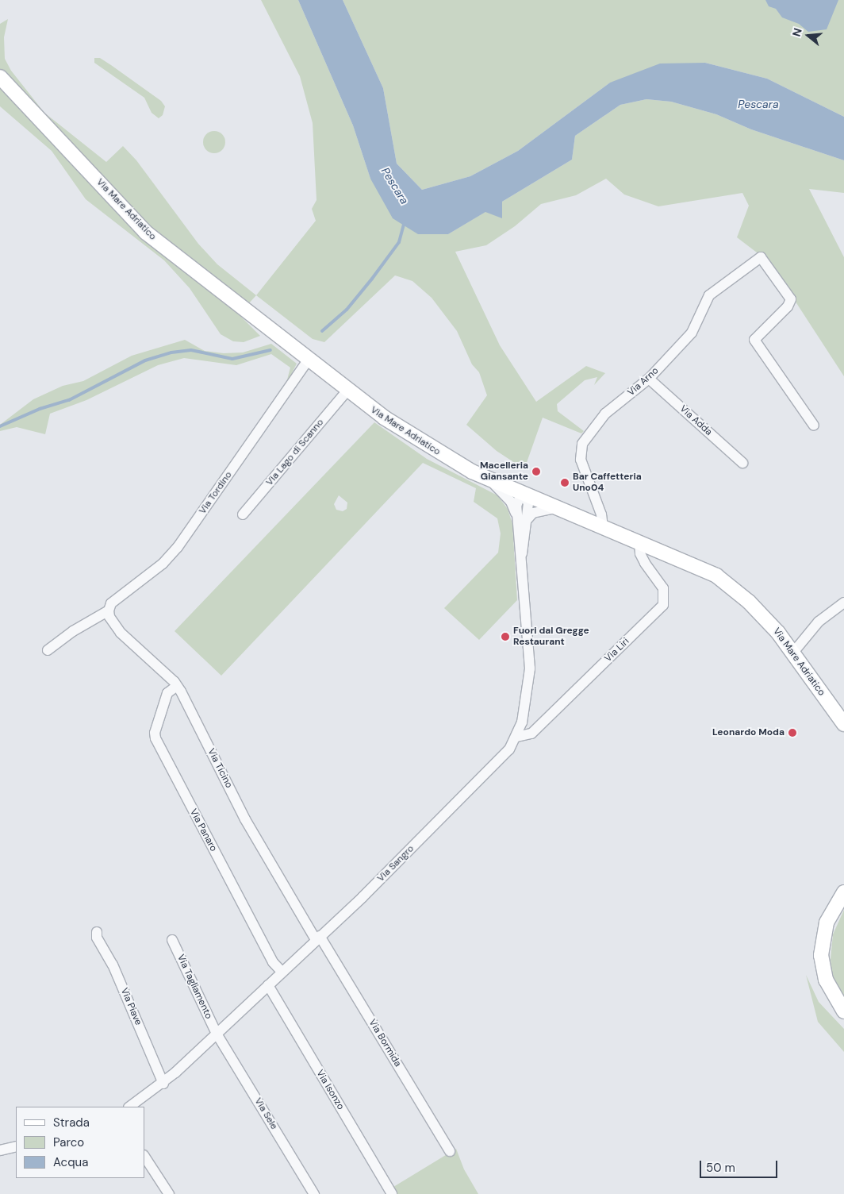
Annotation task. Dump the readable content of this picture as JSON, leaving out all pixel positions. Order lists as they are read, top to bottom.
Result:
{
  "streets": {
    "main road": ["Via Mare Adriatico"],
    "street": [
      "Via Arno",
      "Via Adda",
      "Via Lago di Scanno",
      "Via Tordino",
      "Via Liri",
      "Via Ticino",
      "Via Panaro",
      "Via Sangro",
      "Via Tagliamento",
      "Via Piave",
      "Via Bormida",
      "Via Isonzo",
      "Via Sele"
    ]
  },
  "crossings": [
    ["Via Mare Adriatico", "Via Arno"],
    ["Via Mare Adriatico", "Via Lago di Scanno"],
    ["Via Mare Adriatico", "Via Tordino"],
    ["Via Mare Adriatico", "Via Liri"],
    ["Via Mare Adriatico", "Via Sangro"],
    ["Via Arno", "Via Adda"],
    ["Via Tordino", "Via Ticino"],
    ["Via Liri", "Via Sangro"],
    ["Via Ticino", "Via Panaro"],
    ["Via Ticino", "Via Sangro"],
    ["Via Ticino", "Via Bormida"],
    ["Via Panaro", "Via Sangro"],
    ["Via Sangro", "Via Tagliamento"],
    ["Via Sangro", "Via Piave"],
    ["Via Sangro", "Via Bormida"],
    ["Via Sangro", "Via Isonzo"],
    ["Via Sangro", "Via Sele"],
    ["Via Tagliamento", "Via Sele"]
  ],
  "water": ["Pescara"],
  "places": [
    "Macelleria Giansante",
    "Bar Caffetteria Uno04",
    "Fuori dal Gregge Restaurant",
    "Leonardo Moda"
  ],
  "legend": ["Strada", "Parco", "Acqua"],
  "scale_bar": "50 m",
  "north": "left"
}
